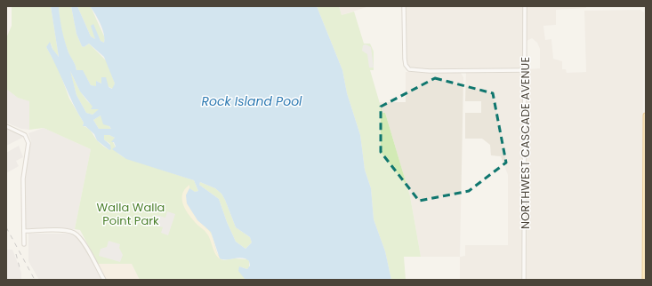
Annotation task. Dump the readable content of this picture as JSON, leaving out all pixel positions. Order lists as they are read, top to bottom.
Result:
{
  "streets": {
    "street": ["NORTHWEST CASCADE AVENUE"]
  },
  "water": ["Rock Island Pool"],
  "parks": ["Walla Walla Point Park"]
}
